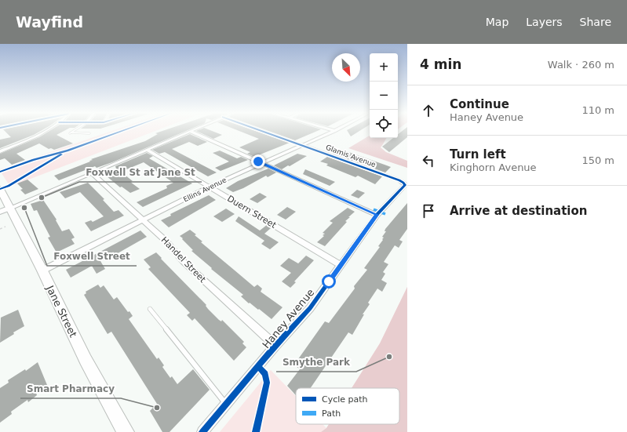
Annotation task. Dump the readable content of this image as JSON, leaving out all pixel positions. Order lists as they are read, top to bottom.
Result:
{
  "streets": {
    "main road": ["Jane Street"],
    "street": [
      "Glamis Avenue",
      "Ellins Avenue",
      "Duern Street",
      "Handel Street",
      "Haney Avenue"
    ]
  },
  "crossings": [
    ["Glamis Avenue", "Ellins Avenue"],
    ["Glamis Avenue", "Haney Avenue"],
    ["Ellins Avenue", "Duern Street"],
    ["Ellins Avenue", "Handel Street"],
    ["Ellins Avenue", "Jane Street"],
    ["Duern Street", "Haney Avenue"],
    ["Handel Street", "Haney Avenue"]
  ],
  "places": [
    "Foxwell St at Jane St",
    "Foxwell Street",
    "Smythe Park",
    "Smart Pharmacy"
  ],
  "legend": ["Cycle path", "Path"],
  "north": "bottom right",
  "page": {
    "header": "Wayfind",
    "nav": ["Map", "Layers", "Share"],
    "heading": ["4 min", "Walk · 260 m"],
    "map_buttons": ["+", "−"],
    "list": [
      ["Continue", "Haney Avenue", "110 m"],
      ["Turn left", "Kinghorn Avenue", "150 m"],
      "Arrive at destination"
    ]
  }
}
